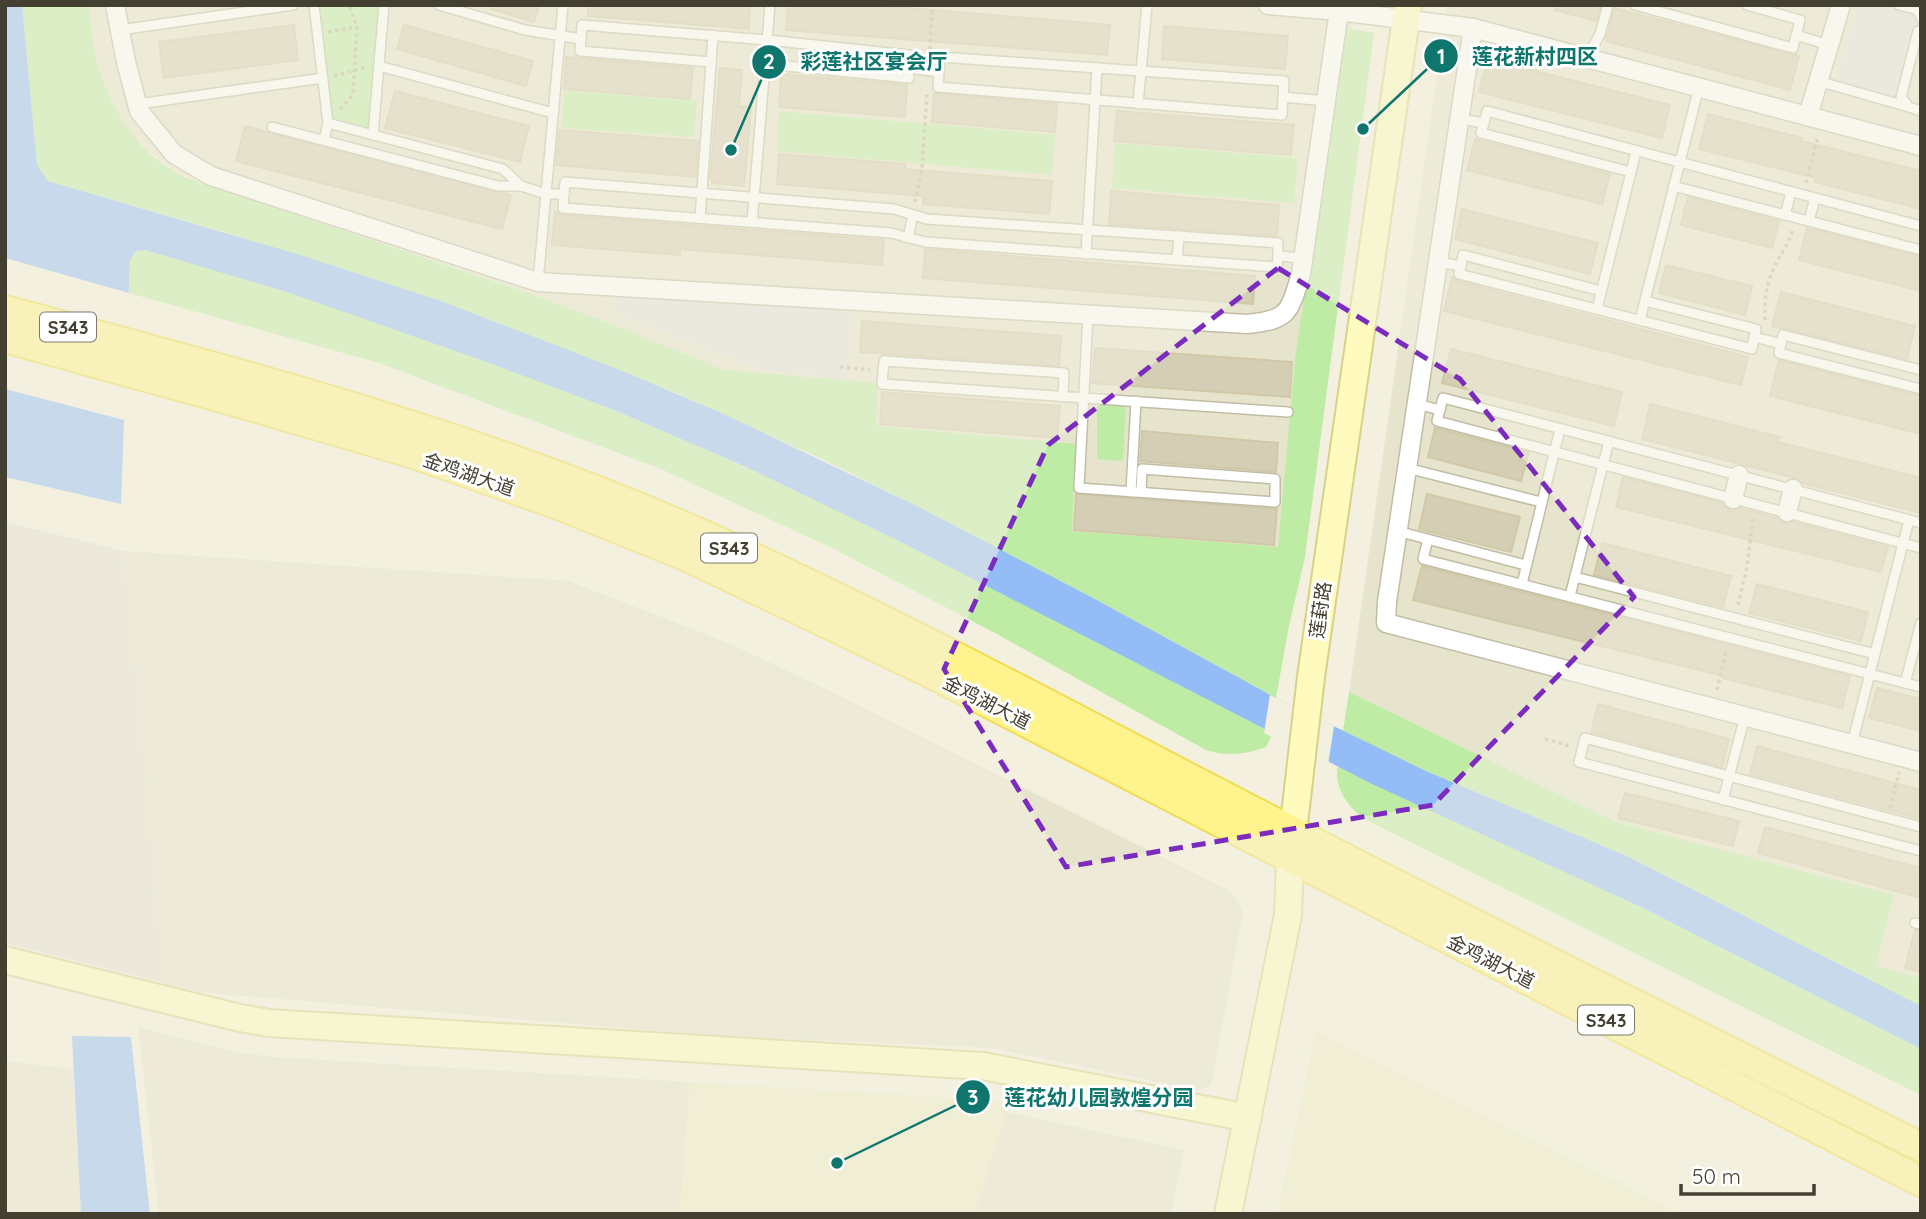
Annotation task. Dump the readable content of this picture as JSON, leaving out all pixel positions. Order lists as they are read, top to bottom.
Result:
{
  "streets": {
    "main road": ["S343", "金鸡湖大道"],
    "street": ["莲葑路"]
  },
  "crossings": [
    ["金鸡湖大道", "莲葑路"]
  ],
  "places": ["莲花新村四区", "彩莲社区宴会厅", "莲花幼儿园敦煌分园"],
  "scale_bar": "50 m"
}
